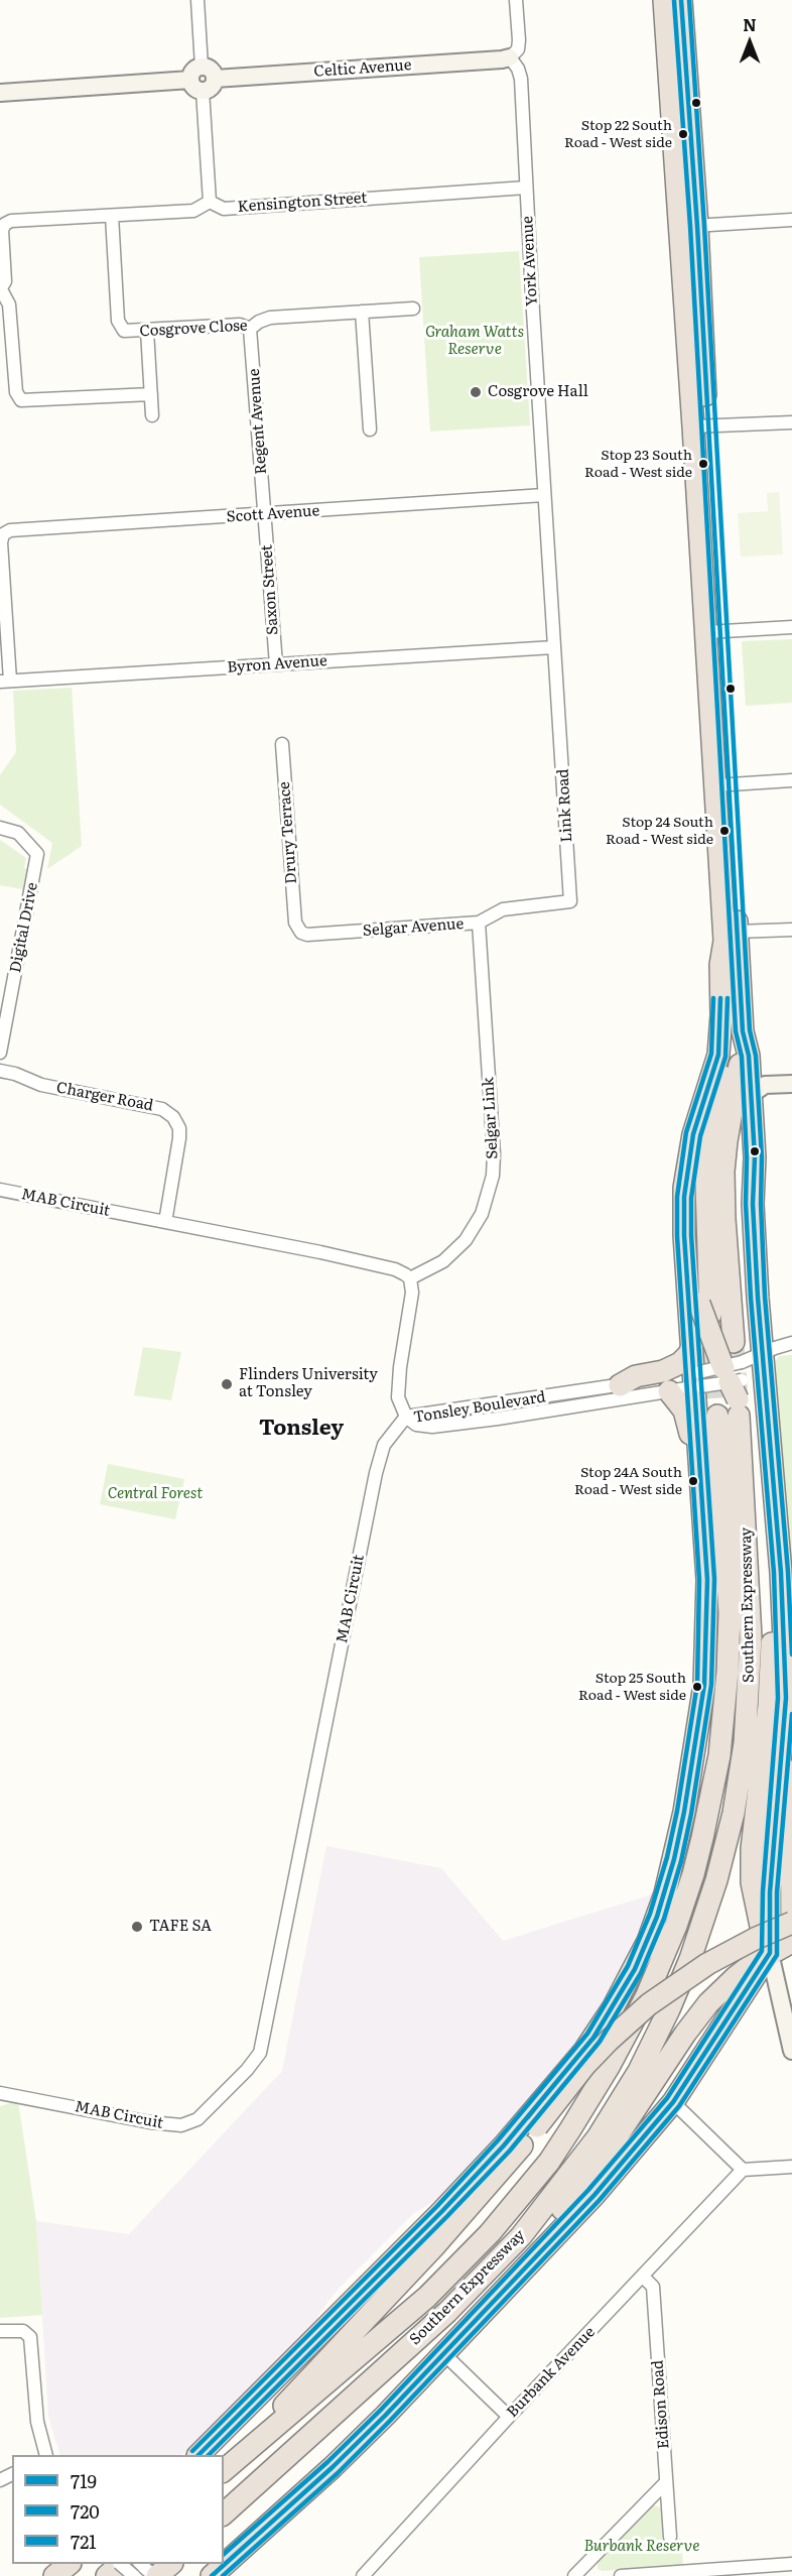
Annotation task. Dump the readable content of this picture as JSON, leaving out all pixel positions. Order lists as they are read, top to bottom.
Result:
{
  "streets": {
    "highway": ["Southern Expressway"],
    "street": [
      "Celtic Avenue",
      "Kensington Street",
      "York Avenue",
      "Cosgrove Close",
      "Regent Avenue",
      "Scott Avenue",
      "Saxon Street",
      "Byron Avenue",
      "Link Road",
      "Drury Terrace",
      "Digital Drive",
      "Selgar Avenue",
      "Charger Road",
      "Selgar Link",
      "MAB Circuit",
      "Tonsley Boulevard",
      "Burbank Avenue",
      "Edison Road"
    ]
  },
  "crossings": [
    ["Celtic Avenue", "York Avenue"],
    ["Kensington Street", "York Avenue"],
    ["Kensington Street", "Cosgrove Close"],
    ["York Avenue", "Scott Avenue"],
    ["York Avenue", "Byron Avenue"],
    ["York Avenue", "Link Road"],
    ["Cosgrove Close", "Regent Avenue"],
    ["Regent Avenue", "Scott Avenue"],
    ["Regent Avenue", "Saxon Street"],
    ["Scott Avenue", "Saxon Street"],
    ["Scott Avenue", "Byron Avenue"],
    ["Saxon Street", "Byron Avenue"],
    ["Link Road", "Selgar Avenue"],
    ["Drury Terrace", "Selgar Avenue"],
    ["Selgar Avenue", "Selgar Link"],
    ["Charger Road", "MAB Circuit"],
    ["Selgar Link", "MAB Circuit"],
    ["MAB Circuit", "Tonsley Boulevard"],
    ["Burbank Avenue", "Edison Road"]
  ],
  "districts": ["Tonsley"],
  "parks": ["Graham Watts Reserve", "Central Forest", "Burbank Reserve"],
  "places": [
    "Stop 22 South Road - West side",
    "Cosgrove Hall",
    "Stop 23 South Road - West side",
    "Stop 24 South Road - West side",
    "Flinders University at Tonsley",
    "Stop 24A South Road - West side",
    "Stop 25 South Road - West side",
    "TAFE SA"
  ],
  "lines": ["transit line 719", "transit line 720", "transit line 721"],
  "legend": ["719", "720", "721"],
  "north": "top"
}
